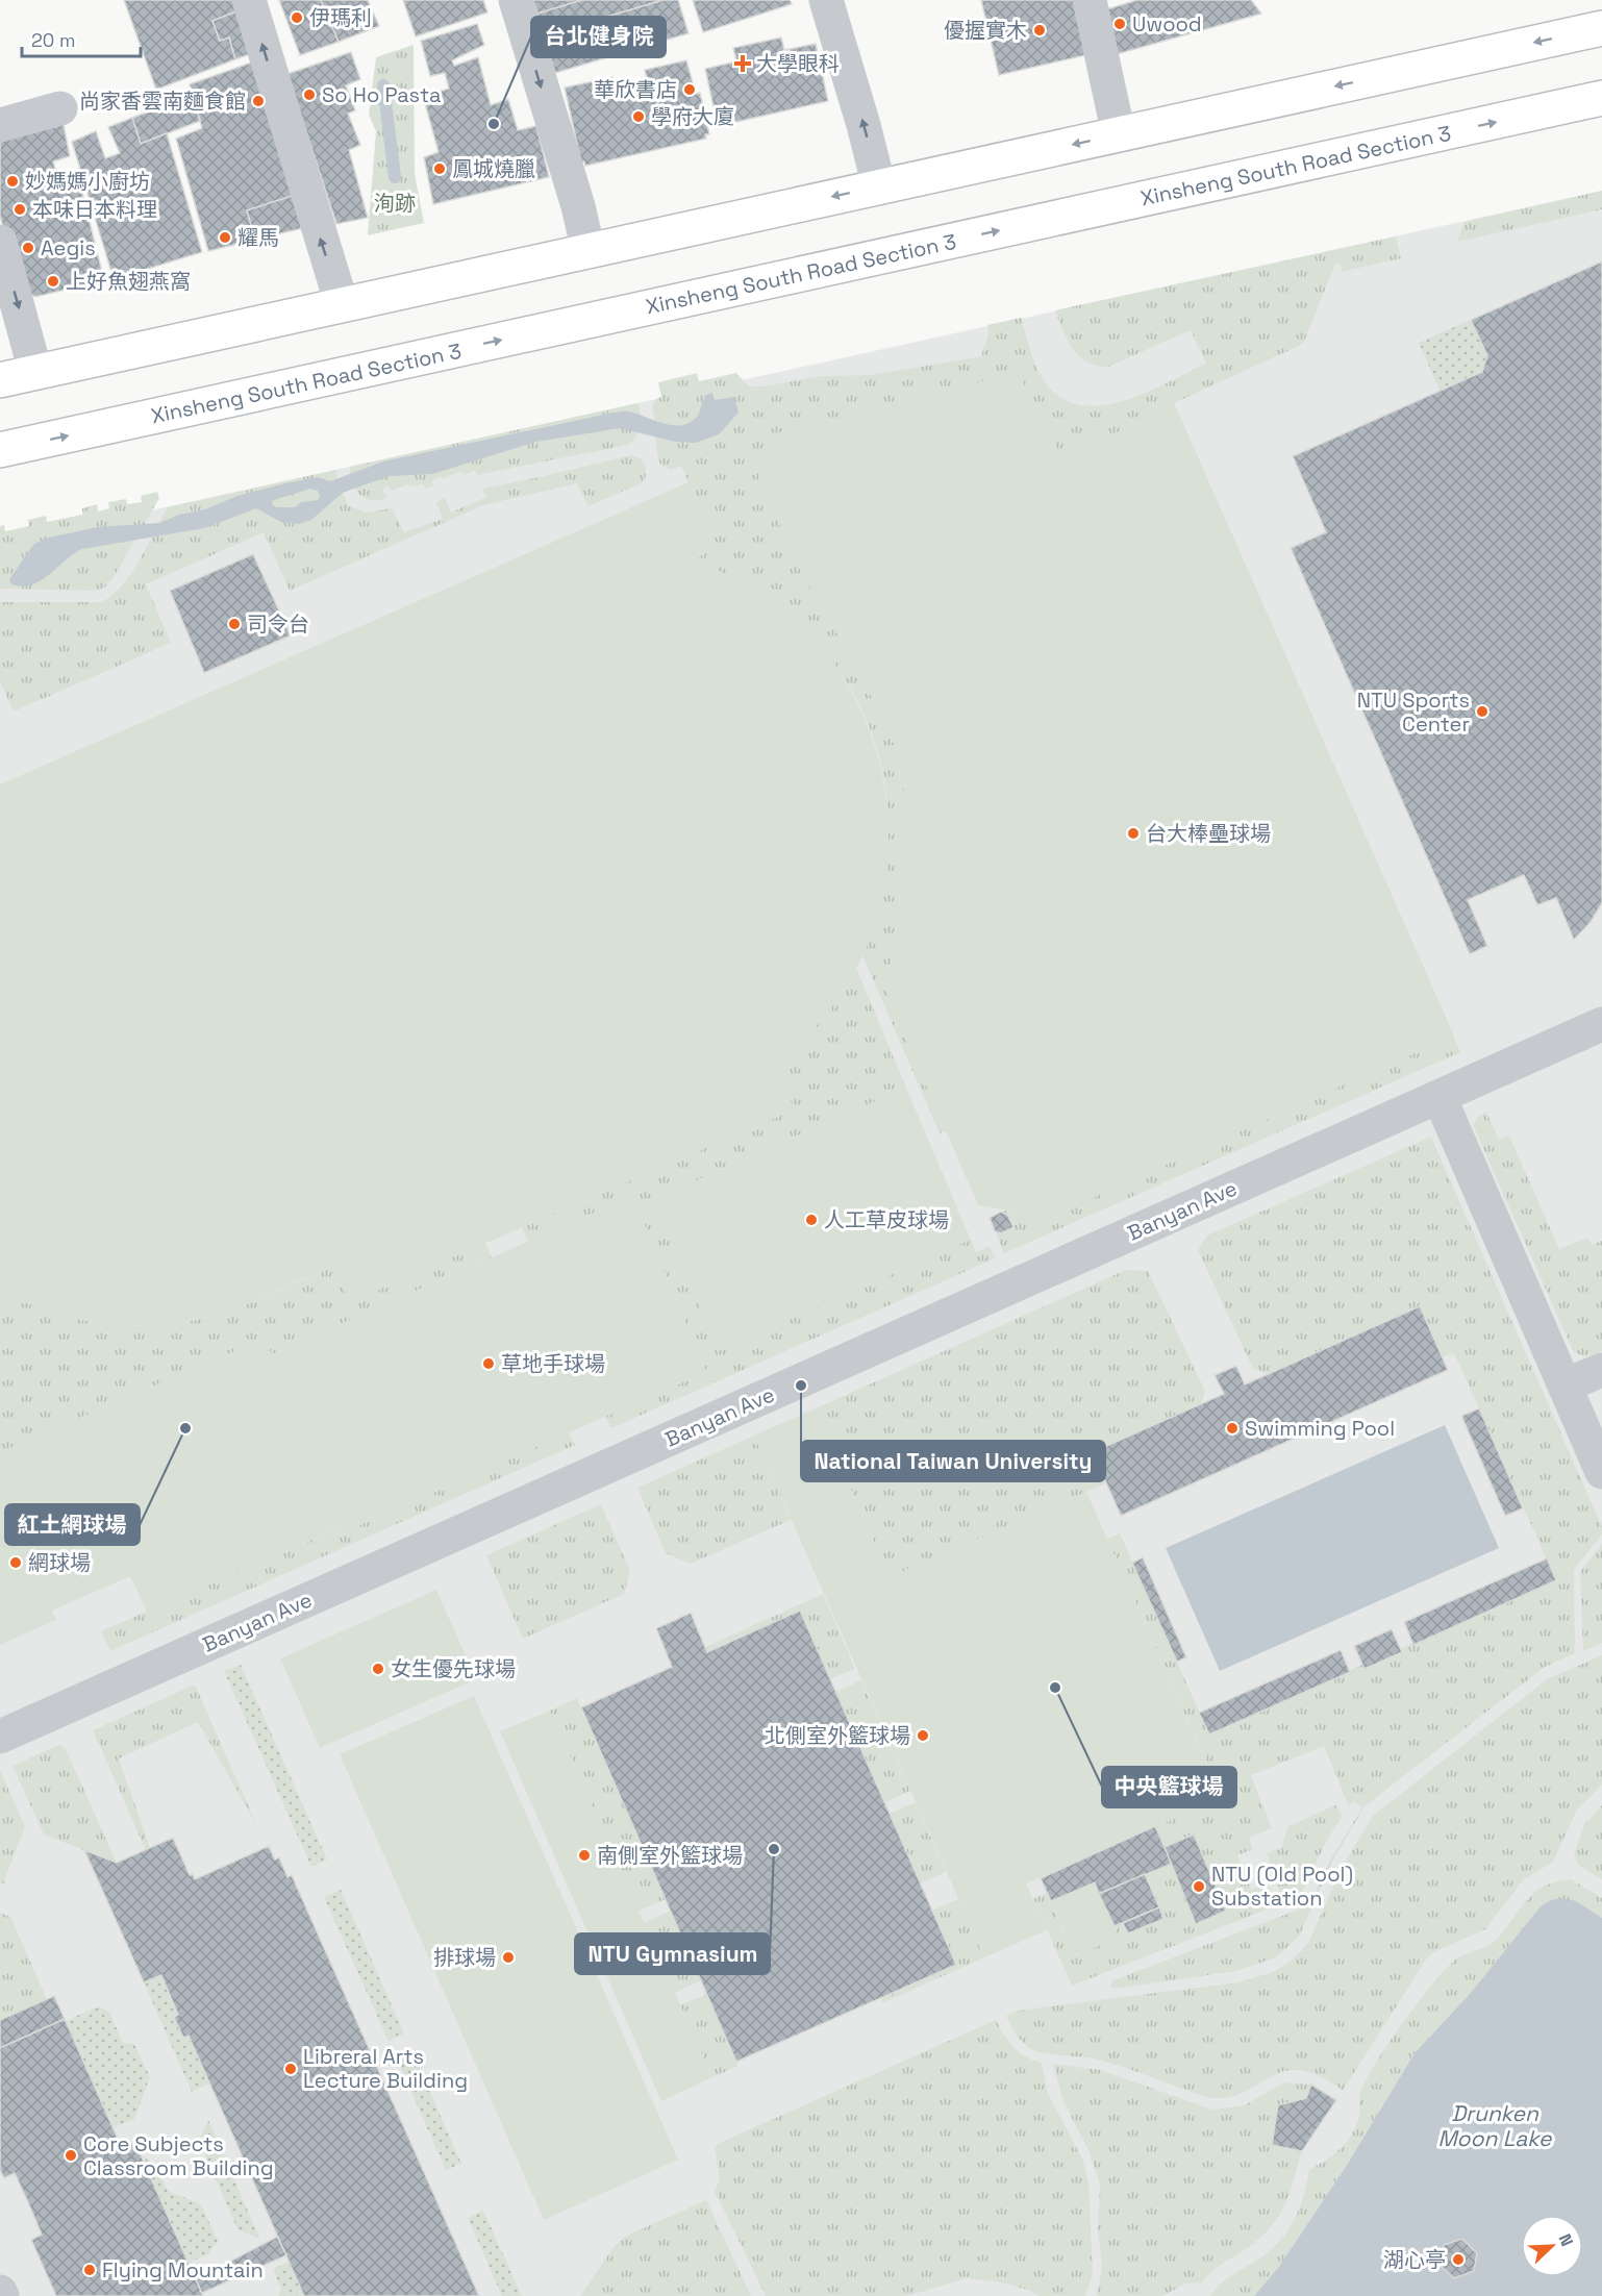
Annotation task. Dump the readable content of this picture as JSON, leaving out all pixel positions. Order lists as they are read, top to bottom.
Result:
{
  "streets": {
    "main road": ["Xinsheng South Road Section 3"],
    "street": ["Banyan Ave"]
  },
  "water": ["Drunken Moon Lake"],
  "parks": ["洵跡"],
  "places": {
    "other": [
      "伊瑪利",
      "Uwood",
      "優握實木",
      "華欣書店",
      "So Ho Pasta",
      "尚家香雲南麵食館",
      "學府大廈",
      "台北健身院",
      "鳳城燒臘",
      "妙媽媽小廚坊",
      "本味日本料理",
      "耀馬",
      "Aegis",
      "上好魚翅燕窩",
      "司令台",
      "NTU Sports Center",
      "台大棒壘球場",
      "人工草皮球場",
      "草地手球場",
      "National Taiwan University",
      "紅土網球場",
      "Swimming Pool",
      "網球場",
      "女生優先球場",
      "中央籃球場",
      "北側室外籃球場",
      "NTU Gymnasium",
      "南側室外籃球場",
      "NTU (Old Pool) Substation",
      "排球場",
      "Libreral Arts Lecture Building",
      "Core Subjects Classroom Building",
      "湖心亭",
      "Flying Mountain"
    ],
    "health": ["大學眼科"]
  },
  "scale_bar": "20 m",
  "north": "top right"
}
